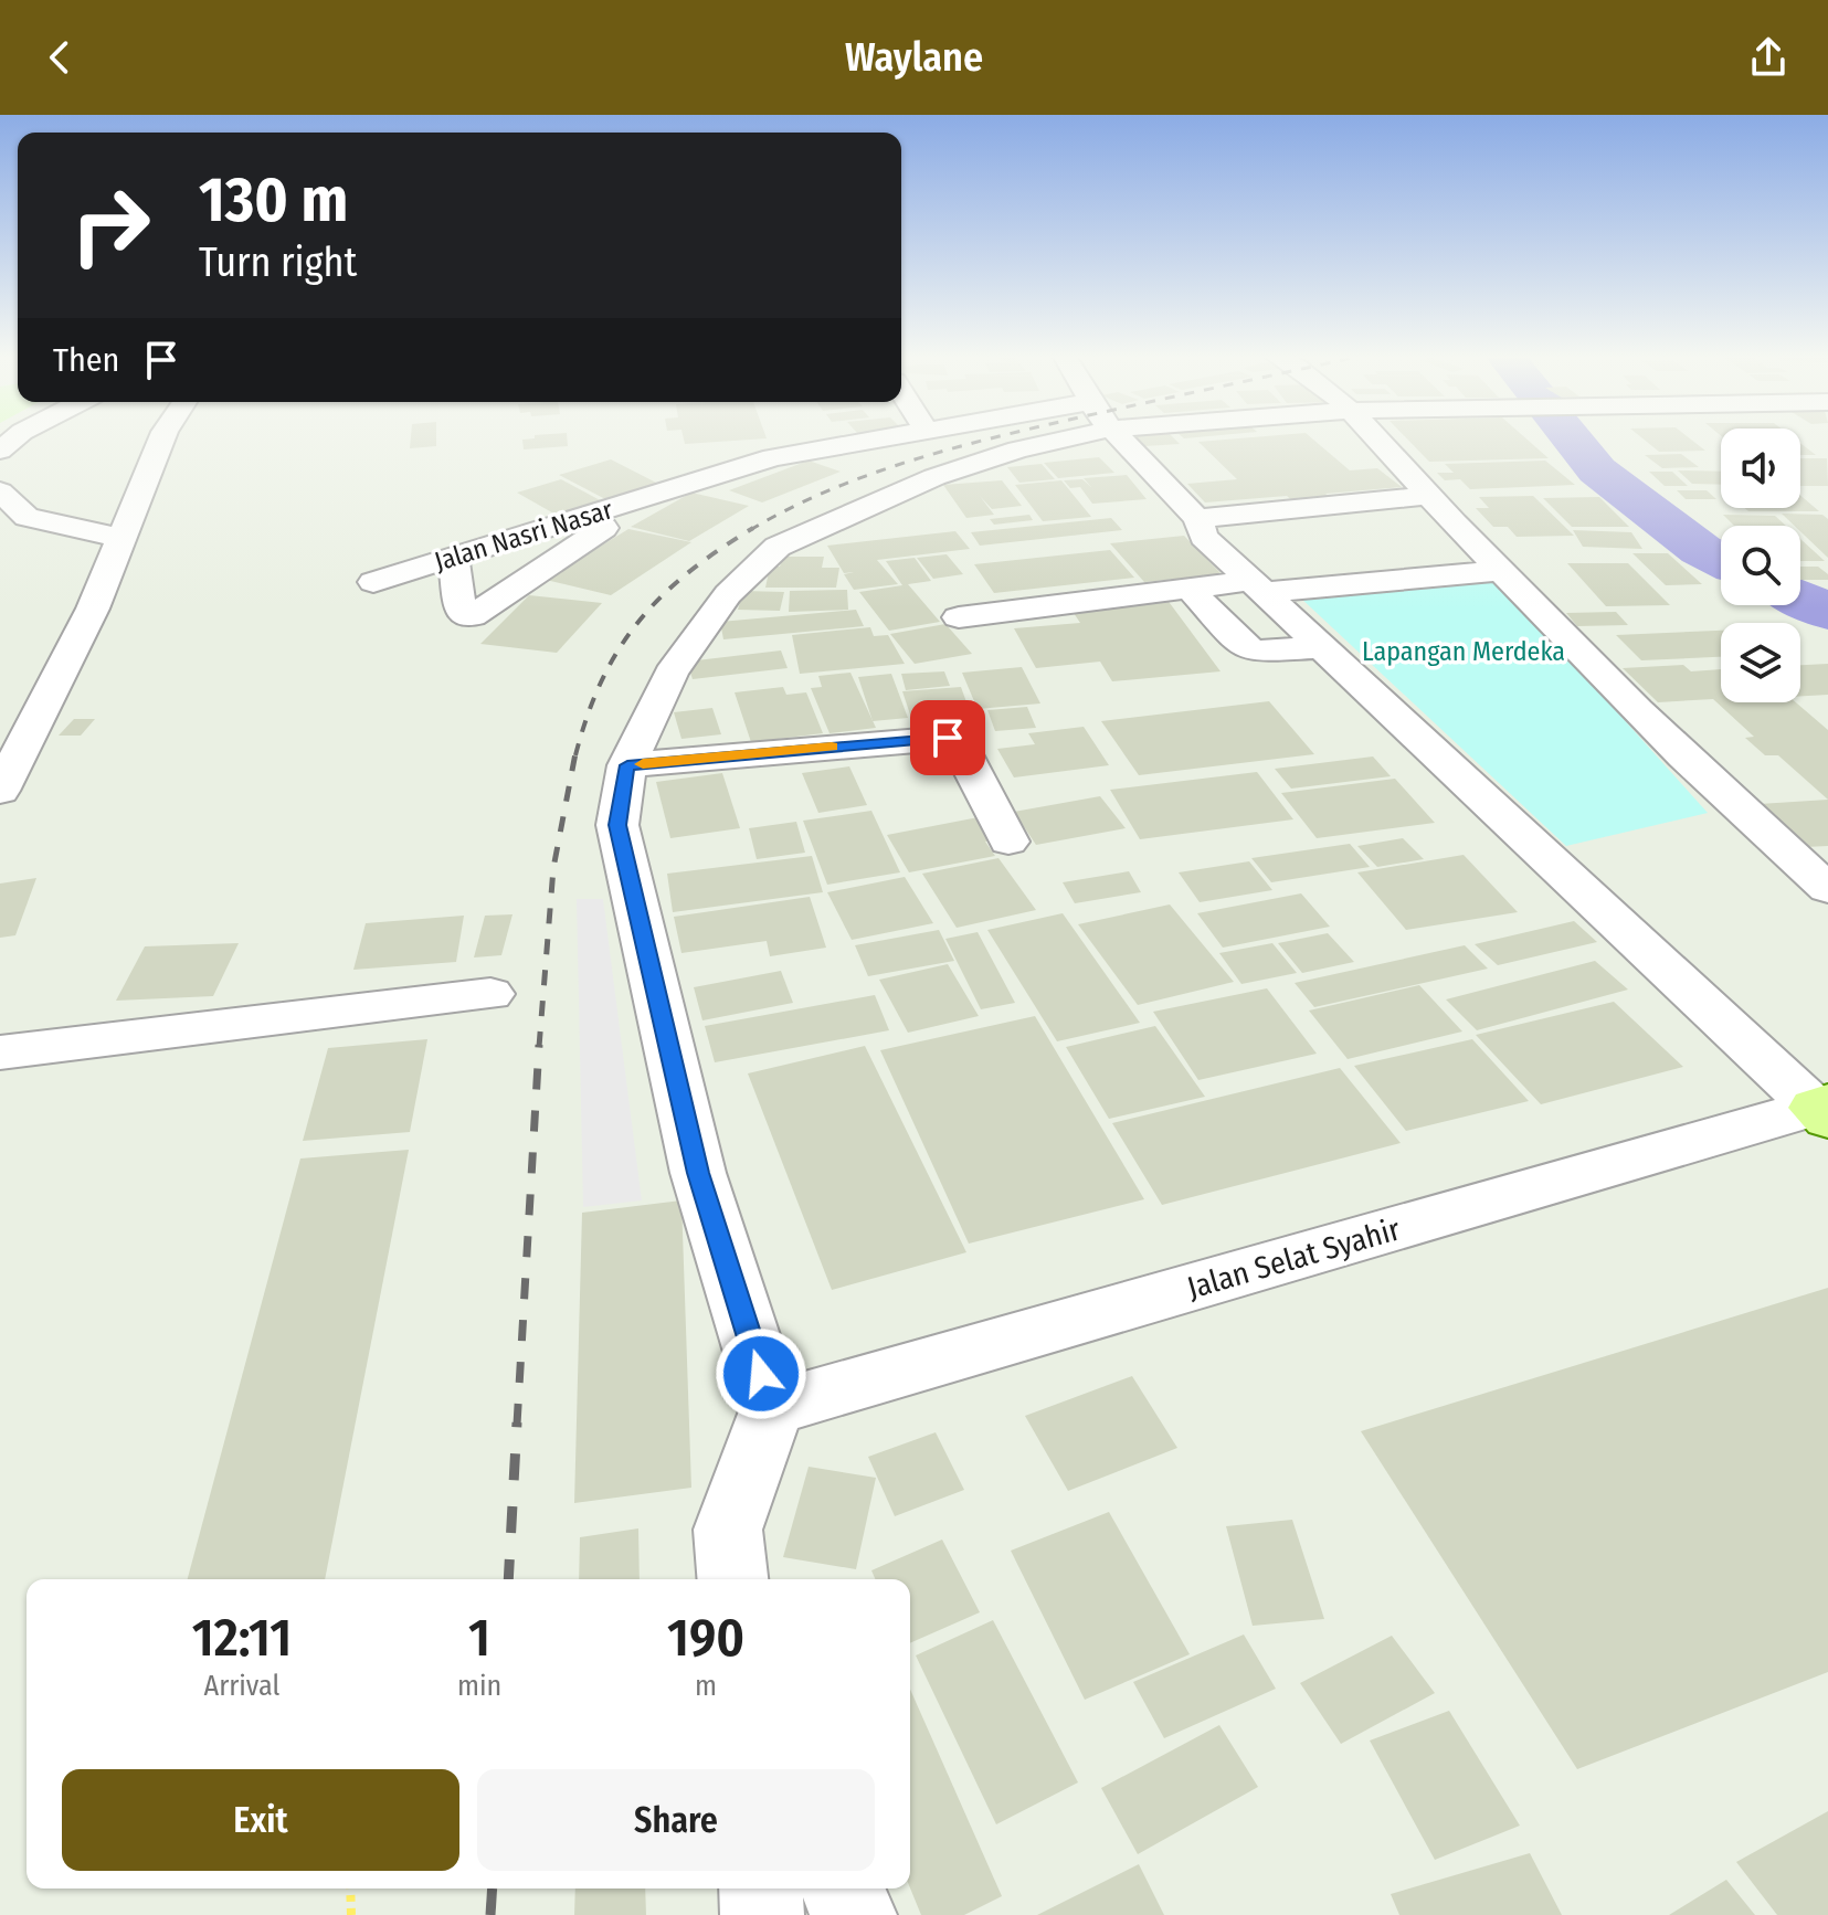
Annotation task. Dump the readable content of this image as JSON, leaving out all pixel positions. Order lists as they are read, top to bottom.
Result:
{
  "streets": {
    "street": ["Jalan Nasri Nasar", "Jalan Selat Syahir"]
  },
  "parks": ["Lapangan Merdeka"],
  "page": {
    "header": "Waylane",
    "turn": ["130 m", "Turn right"],
    "then": "Then",
    "eta": [
      "12:11",
      "Arrival",
      "1",
      "min",
      "190",
      "m"
    ],
    "buttons": ["Exit", "Share"]
  }
}
